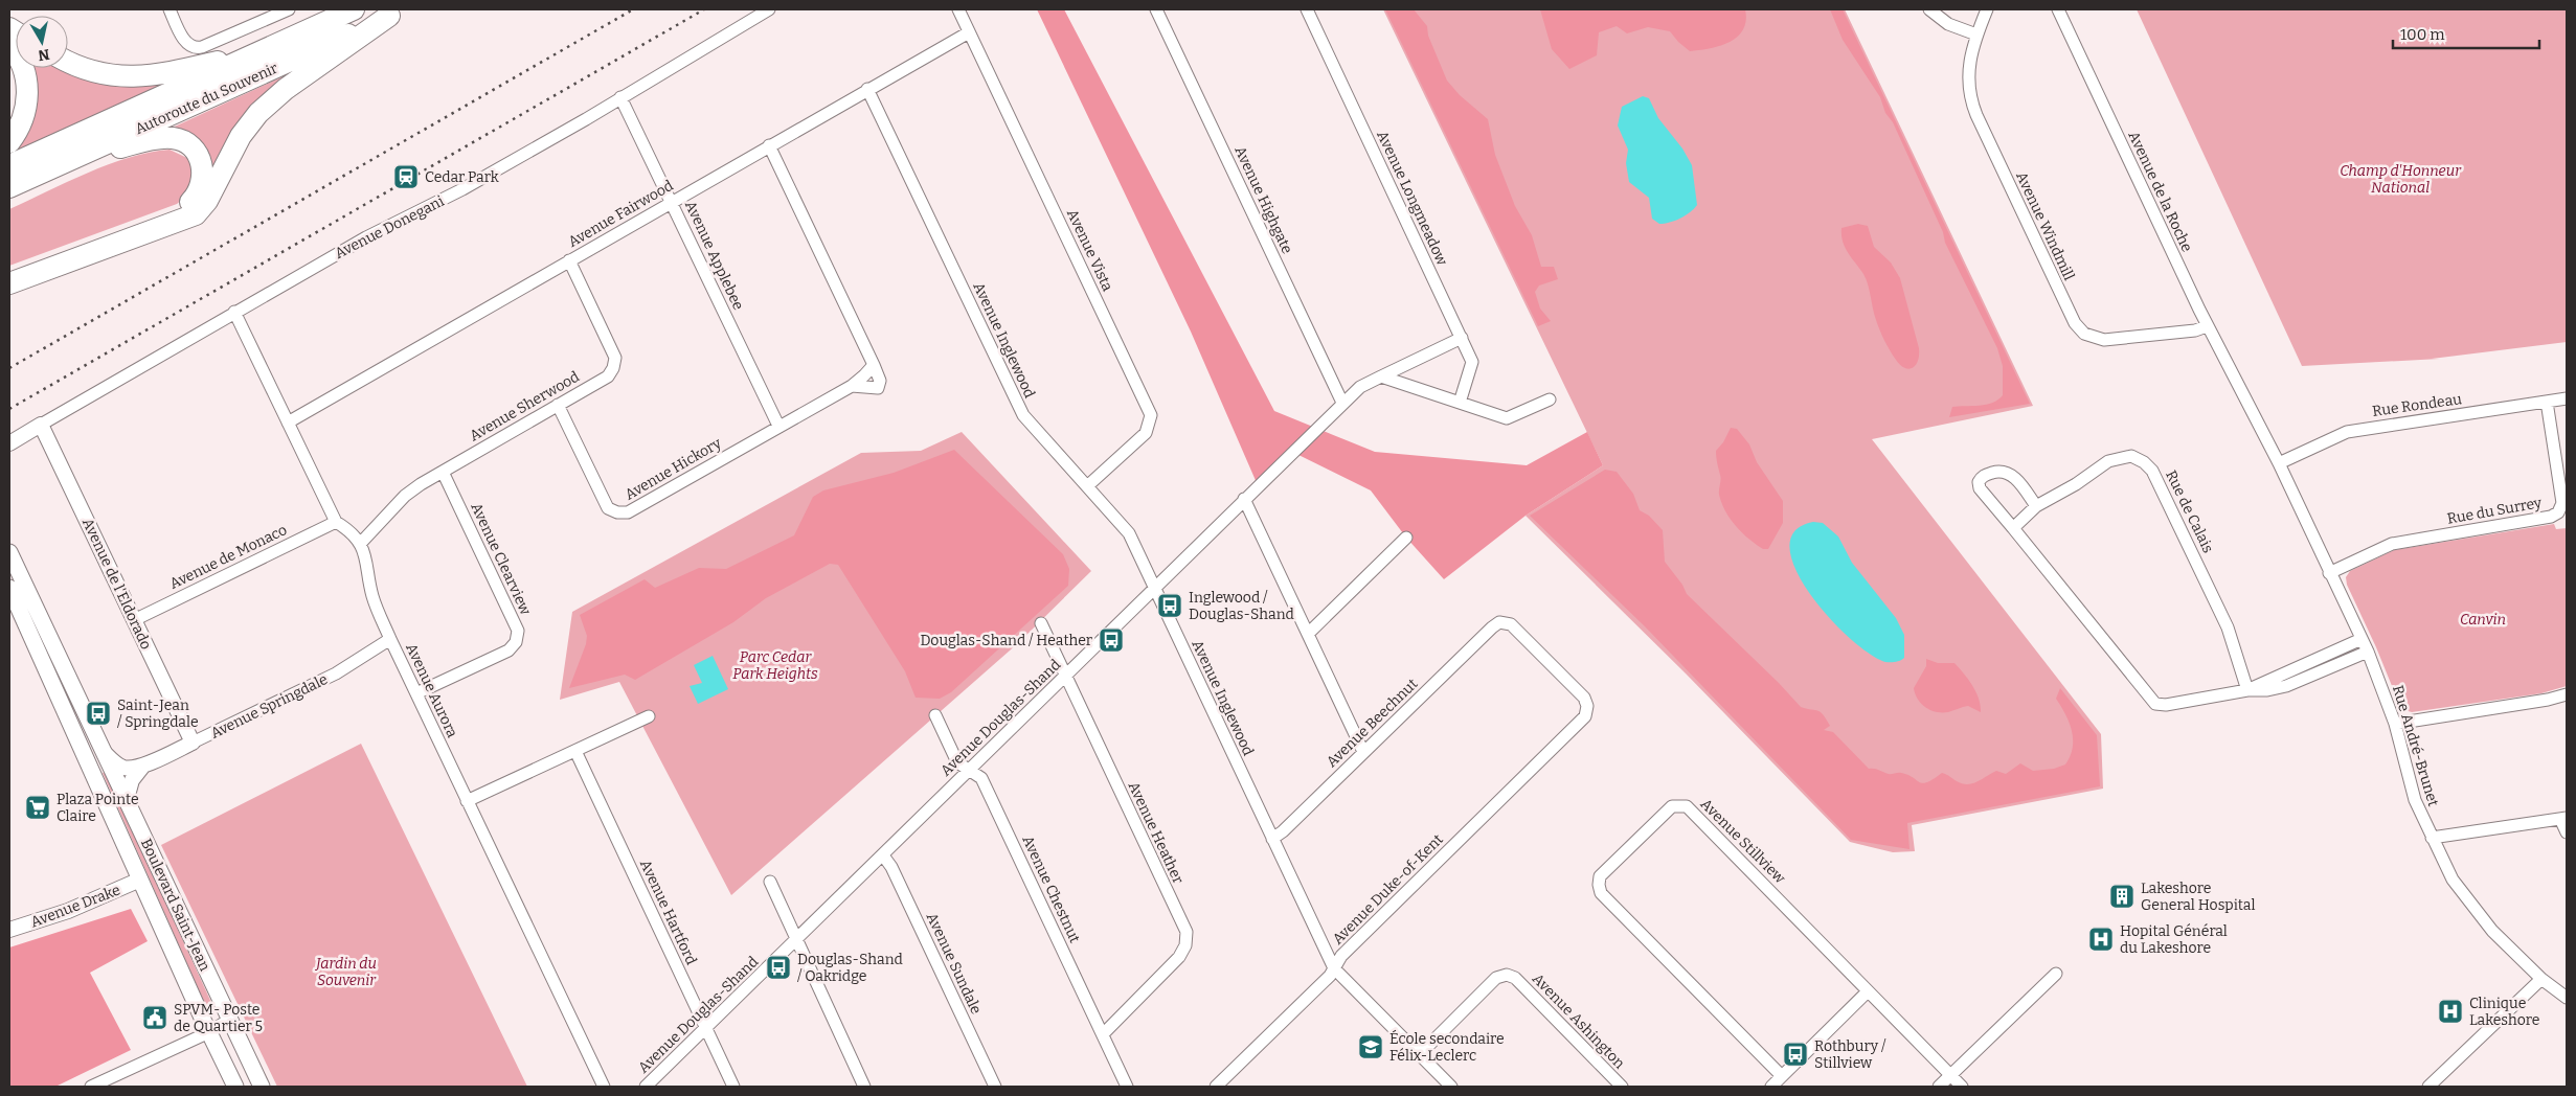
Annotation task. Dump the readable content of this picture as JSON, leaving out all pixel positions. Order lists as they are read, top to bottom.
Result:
{
  "streets": {
    "highway": ["Autoroute du Souvenir"],
    "main road": ["Boulevard Saint-Jean"],
    "street": [
      "Avenue de la Roche",
      "Avenue Longmeadow",
      "Avenue Highgate",
      "Avenue Fairwood",
      "Avenue Windmill",
      "Avenue Donegani",
      "Avenue Vista",
      "Avenue Applebee",
      "Avenue Inglewood",
      "Rue Rondeau",
      "Avenue Sherwood",
      "Avenue Hickory",
      "Rue du Surrey",
      "Rue de Calais",
      "Avenue de Monaco",
      "Avenue Clearview",
      "Avenue de l'Eldorado",
      "Avenue Aurora",
      "Avenue Springdale",
      "Avenue Douglas-Shand",
      "Avenue Beechnut",
      "Rue André-Brunet",
      "Avenue Heather",
      "Avenue Stillview",
      "Avenue Chestnut",
      "Avenue Duke-of-Kent",
      "Avenue Drake",
      "Avenue Hartford",
      "Avenue Sundale",
      "Avenue Ashington"
    ]
  },
  "crossings": [
    ["Avenue de la Roche", "Avenue Windmill"],
    ["Avenue de la Roche", "Rue André-Brunet"],
    ["Avenue Longmeadow", "Avenue Douglas-Shand"],
    ["Avenue Highgate", "Avenue Douglas-Shand"],
    ["Avenue Fairwood", "Avenue Vista"],
    ["Avenue Fairwood", "Avenue Applebee"],
    ["Avenue Fairwood", "Avenue Inglewood"],
    ["Avenue Fairwood", "Avenue Sherwood"],
    ["Avenue Fairwood", "Avenue Aurora"],
    ["Avenue Donegani", "Avenue Applebee"],
    ["Avenue Donegani", "Avenue de l'Eldorado"],
    ["Avenue Donegani", "Avenue Aurora"],
    ["Avenue Vista", "Avenue Inglewood"],
    ["Avenue Applebee", "Avenue Hickory"],
    ["Avenue Inglewood", "Avenue Douglas-Shand"],
    ["Avenue Inglewood", "Avenue Beechnut"],
    ["Avenue Inglewood", "Avenue Duke-of-Kent"],
    ["Avenue Inglewood", "Avenue Ashington"],
    ["Rue Rondeau", "Rue du Surrey"],
    ["Rue Rondeau", "Rue André-Brunet"],
    ["Avenue Sherwood", "Avenue Hickory"],
    ["Avenue Sherwood", "Avenue Clearview"],
    ["Avenue Sherwood", "Avenue Aurora"],
    ["Rue du Surrey", "Rue André-Brunet"],
    ["Avenue de Monaco", "Avenue de l'Eldorado"],
    ["Avenue de Monaco", "Avenue Aurora"],
    ["Avenue Clearview", "Avenue Aurora"],
    ["Avenue de l'Eldorado", "Avenue Springdale"],
    ["Avenue Aurora", "Avenue Springdale"],
    ["Avenue Douglas-Shand", "Avenue Heather"],
    ["Avenue Douglas-Shand", "Avenue Chestnut"],
    ["Avenue Douglas-Shand", "Avenue Hartford"],
    ["Avenue Douglas-Shand", "Avenue Sundale"],
    ["Avenue Beechnut", "Avenue Duke-of-Kent"],
    ["Avenue Heather", "Avenue Chestnut"],
    ["Boulevard Saint-Jean", "Avenue Drake"]
  ],
  "parks": [
    "Champ d'Honneur National",
    "Canvin",
    "Parc Cedar Park Heights",
    "Jardin du Souvenir"
  ],
  "places": {
    "station": ["Cedar Park"],
    "bus stop": [
      "Inglewood / Douglas-Shand",
      "Douglas-Shand / Heather",
      "Saint-Jean / Springdale",
      "Douglas-Shand / Oakridge",
      "Rothbury / Stillview"
    ],
    "supermarket": ["Plaza Pointe Claire"],
    "building": ["Lakeshore General Hospital"],
    "hospital": ["Hopital Général du Lakeshore", "Clinique Lakeshore"],
    "public building": ["SPVM- Poste de Quartier 5"],
    "school or university": ["École secondaire Félix-Leclerc"]
  },
  "scale_bar": "100 m",
  "north": "bottom"
}
